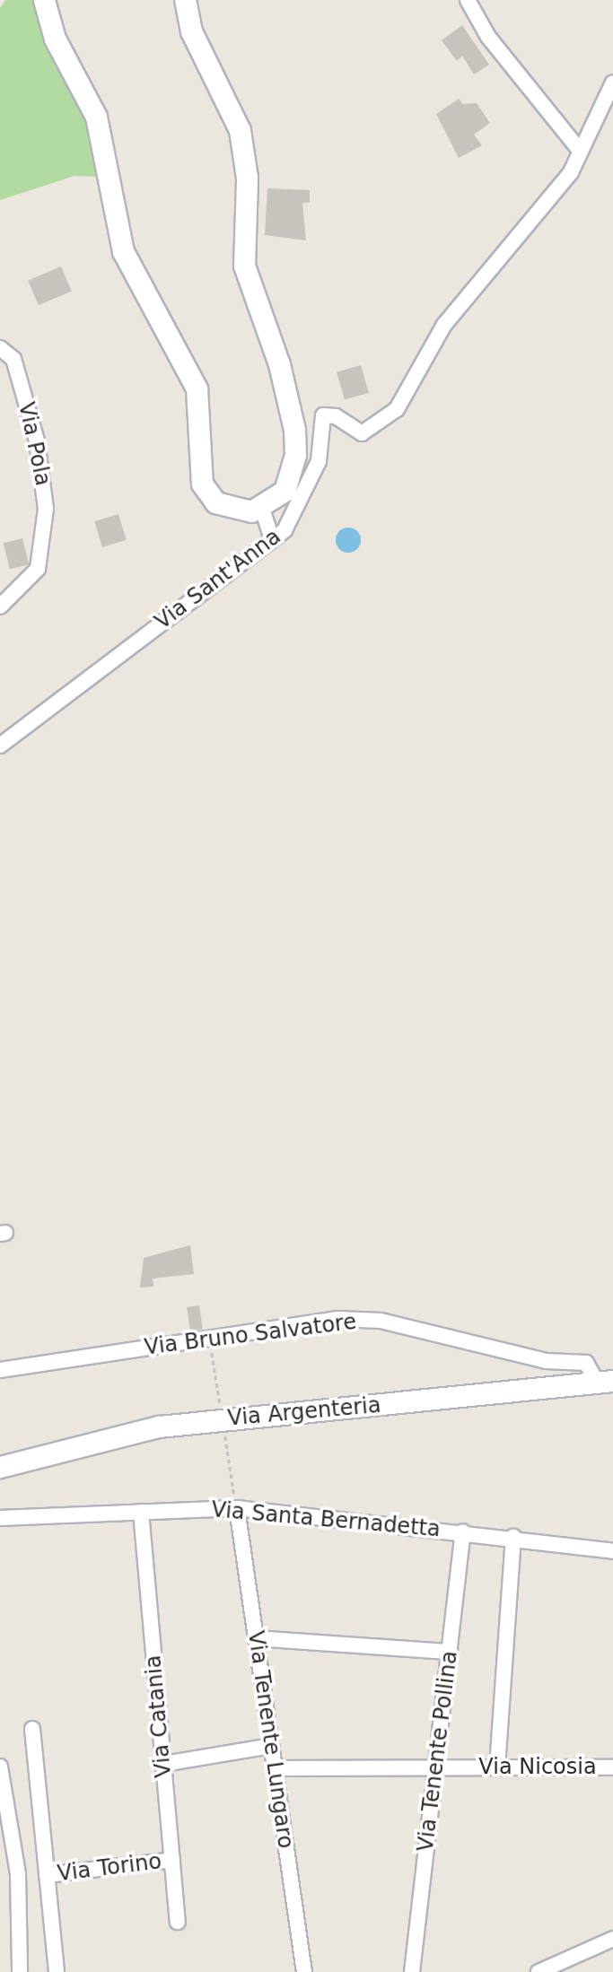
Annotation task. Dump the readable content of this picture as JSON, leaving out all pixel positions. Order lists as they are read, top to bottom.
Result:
{
  "streets": {
    "main road": ["Via Argenteria"],
    "street": [
      "Via Pola",
      "Via Sant'Anna",
      "Via Bruno Salvatore",
      "Via Santa Bernadetta",
      "Via Catania",
      "Via Tenente Lungaro",
      "Via Tenente Pollina",
      "Via Nicosia",
      "Via Torino"
    ]
  },
  "crossings": [
    ["Via Bruno Salvatore", "Via Argenteria"],
    ["Via Santa Bernadetta", "Via Catania"],
    ["Via Santa Bernadetta", "Via Tenente Lungaro"],
    ["Via Santa Bernadetta", "Via Tenente Pollina"],
    ["Via Catania", "Via Torino"],
    ["Via Tenente Lungaro", "Via Nicosia"],
    ["Via Tenente Pollina", "Via Nicosia"]
  ]
}
